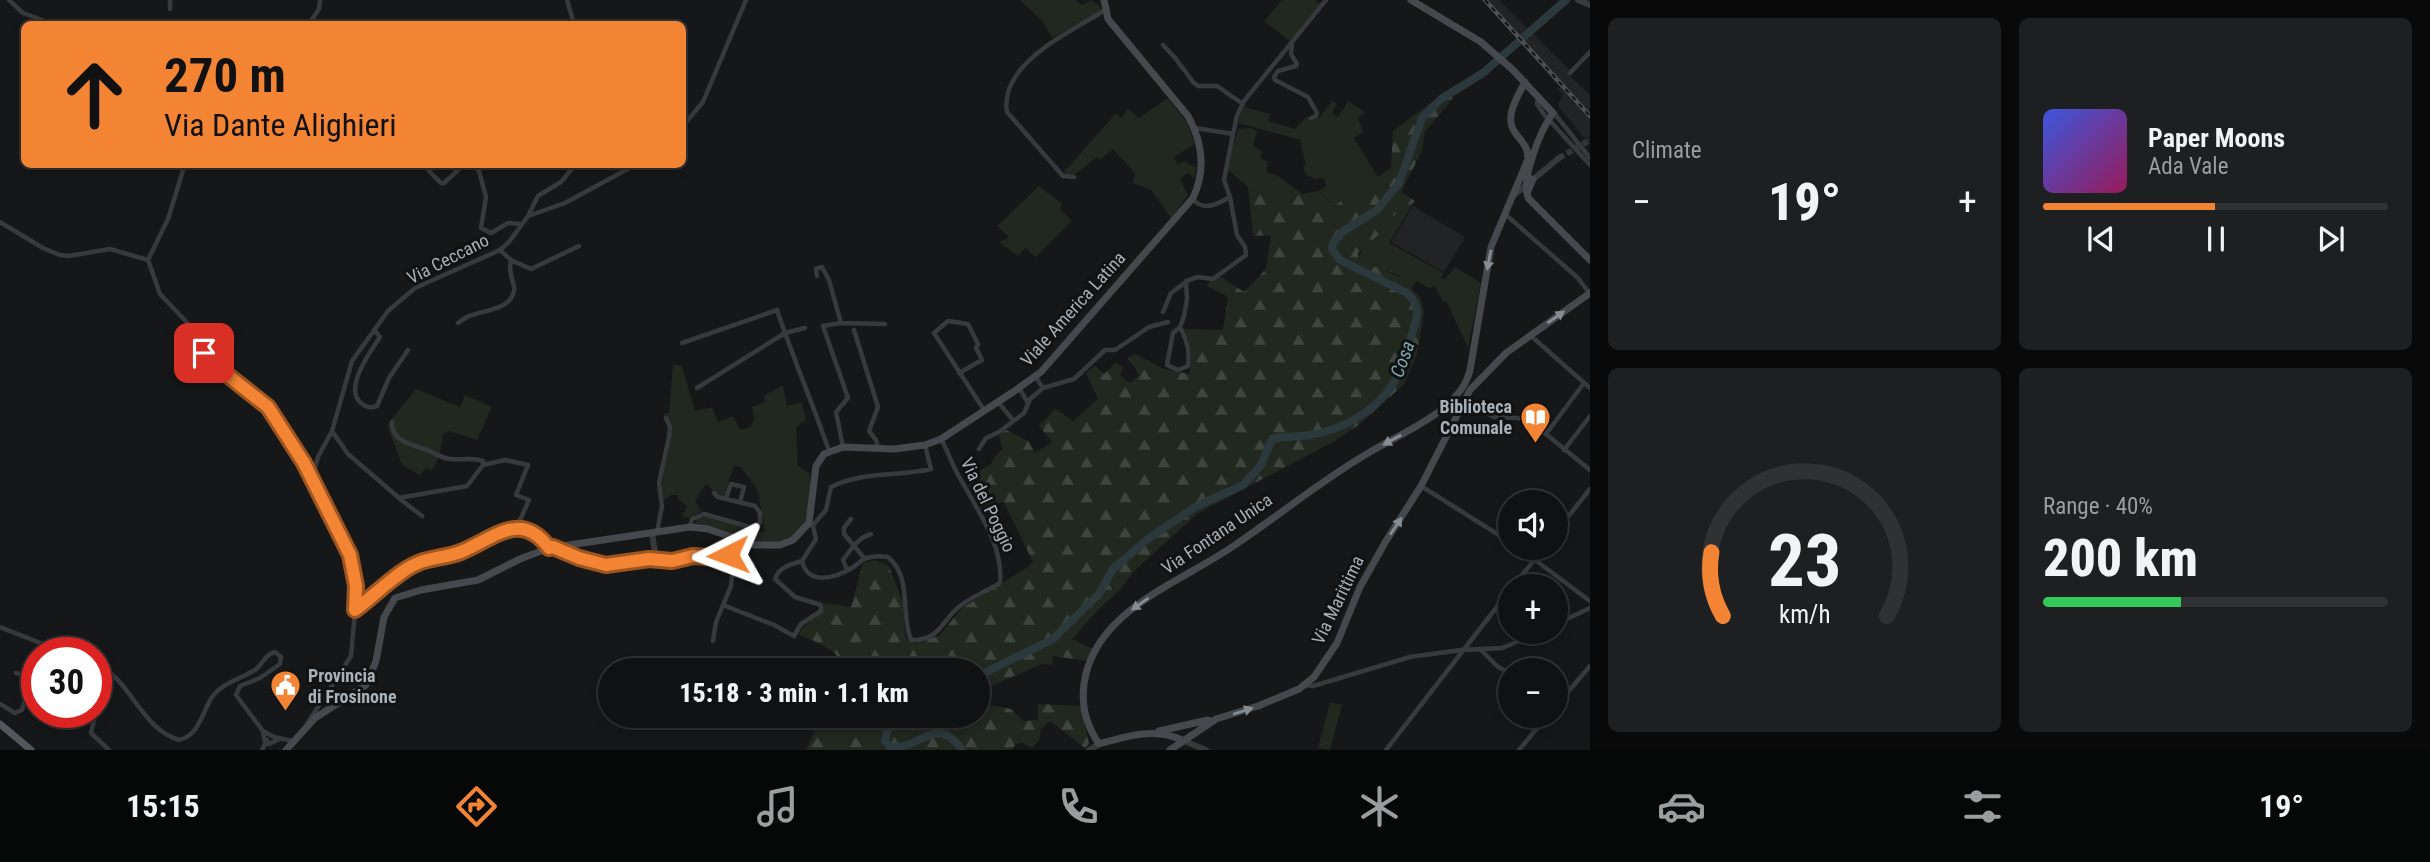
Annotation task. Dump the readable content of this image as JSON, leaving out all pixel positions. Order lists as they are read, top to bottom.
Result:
{
  "streets": {
    "main road": ["Viale America Latina", "Via Fontana Unica", "Via Marittima"],
    "street": ["Via Ceccano", "Via del Poggio"]
  },
  "crossings": [
    ["Viale America Latina", "Via del Poggio"]
  ],
  "one_way": ["Via Fontana Unica", "Via Marittima"],
  "water": ["Cosa"],
  "places": {
    "library": ["Biblioteca Comunale"],
    "public building": ["Provincia di Frosinone"]
  },
  "page": {
    "tile": [
      "Climate",
      ["Range · 40%", "200 km"]
    ],
    "turn": ["270 m", "Via Dante Alighieri"],
    "song": ["Paper Moons", "Ada Vale"],
    "heat": ["−", "19°", "+"],
    "map_buttons": ["+", "−"],
    "limit": "30",
    "trip": "15:18 · 3 min · 1.1 km",
    "tabs": ["15:15", "19°"],
    "gauge": ["23", "km/h"]
  }
}
